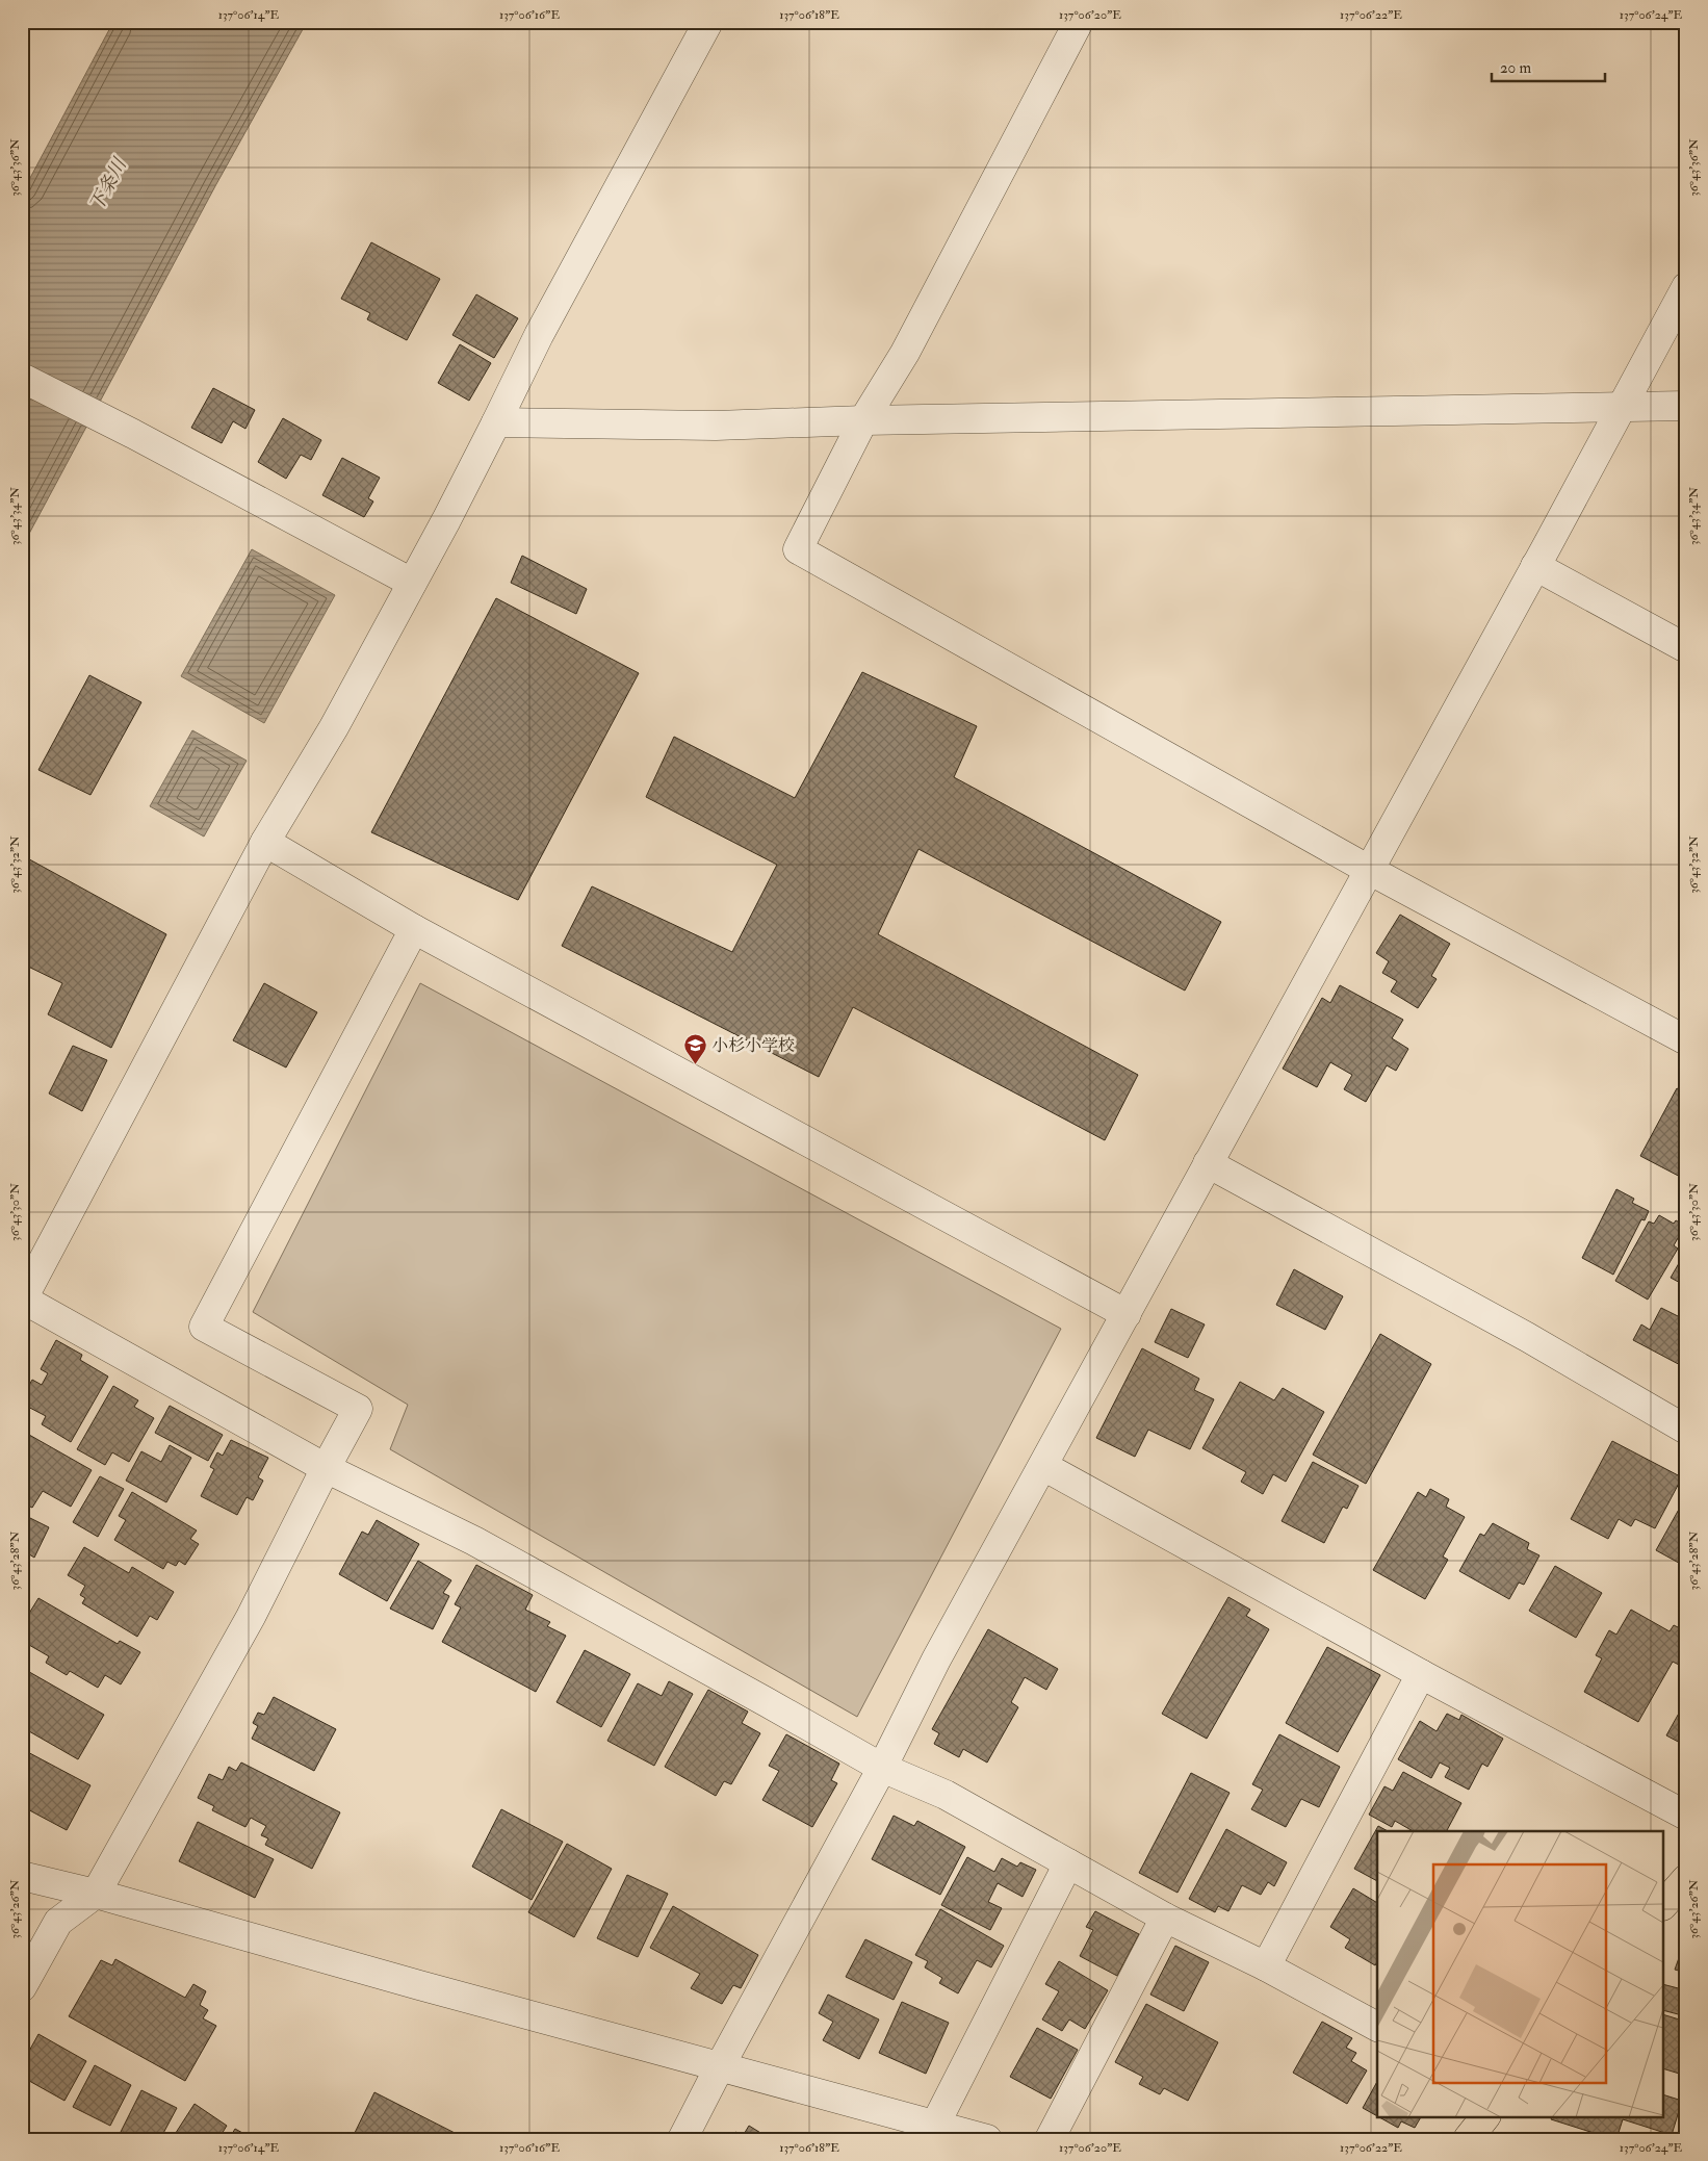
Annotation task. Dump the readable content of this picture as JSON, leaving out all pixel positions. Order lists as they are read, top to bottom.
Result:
{
  "water": ["下条川"],
  "places": {
    "school or university": ["小杉小学校"]
  },
  "scale_bar": "20 m",
  "coordinates": [
    "137°06'14\"E",
    "137°06'16\"E",
    "137°06'18\"E",
    "137°06'20\"E",
    "137°06'22\"E",
    "137°06'24\"E",
    "36°43'36\"N",
    "36°43'34\"N",
    "36°43'32\"N",
    "36°43'30\"N",
    "36°43'28\"N",
    "36°43'26\"N"
  ]
}
